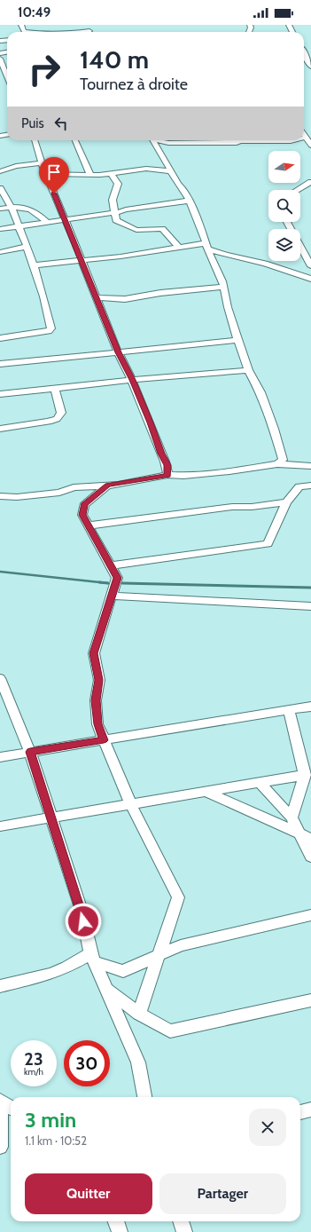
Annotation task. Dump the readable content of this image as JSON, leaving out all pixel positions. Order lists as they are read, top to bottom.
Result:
{
  "north": "right",
  "page": {
    "status": "10:49",
    "turn": ["140 m", "Tournez à droite"],
    "then": "Puis",
    "speed": "23 km/h",
    "limit": "30",
    "heading": ["3 min", "1.1 km · 10:52"],
    "buttons": ["Quitter", "Partager"]
  }
}
